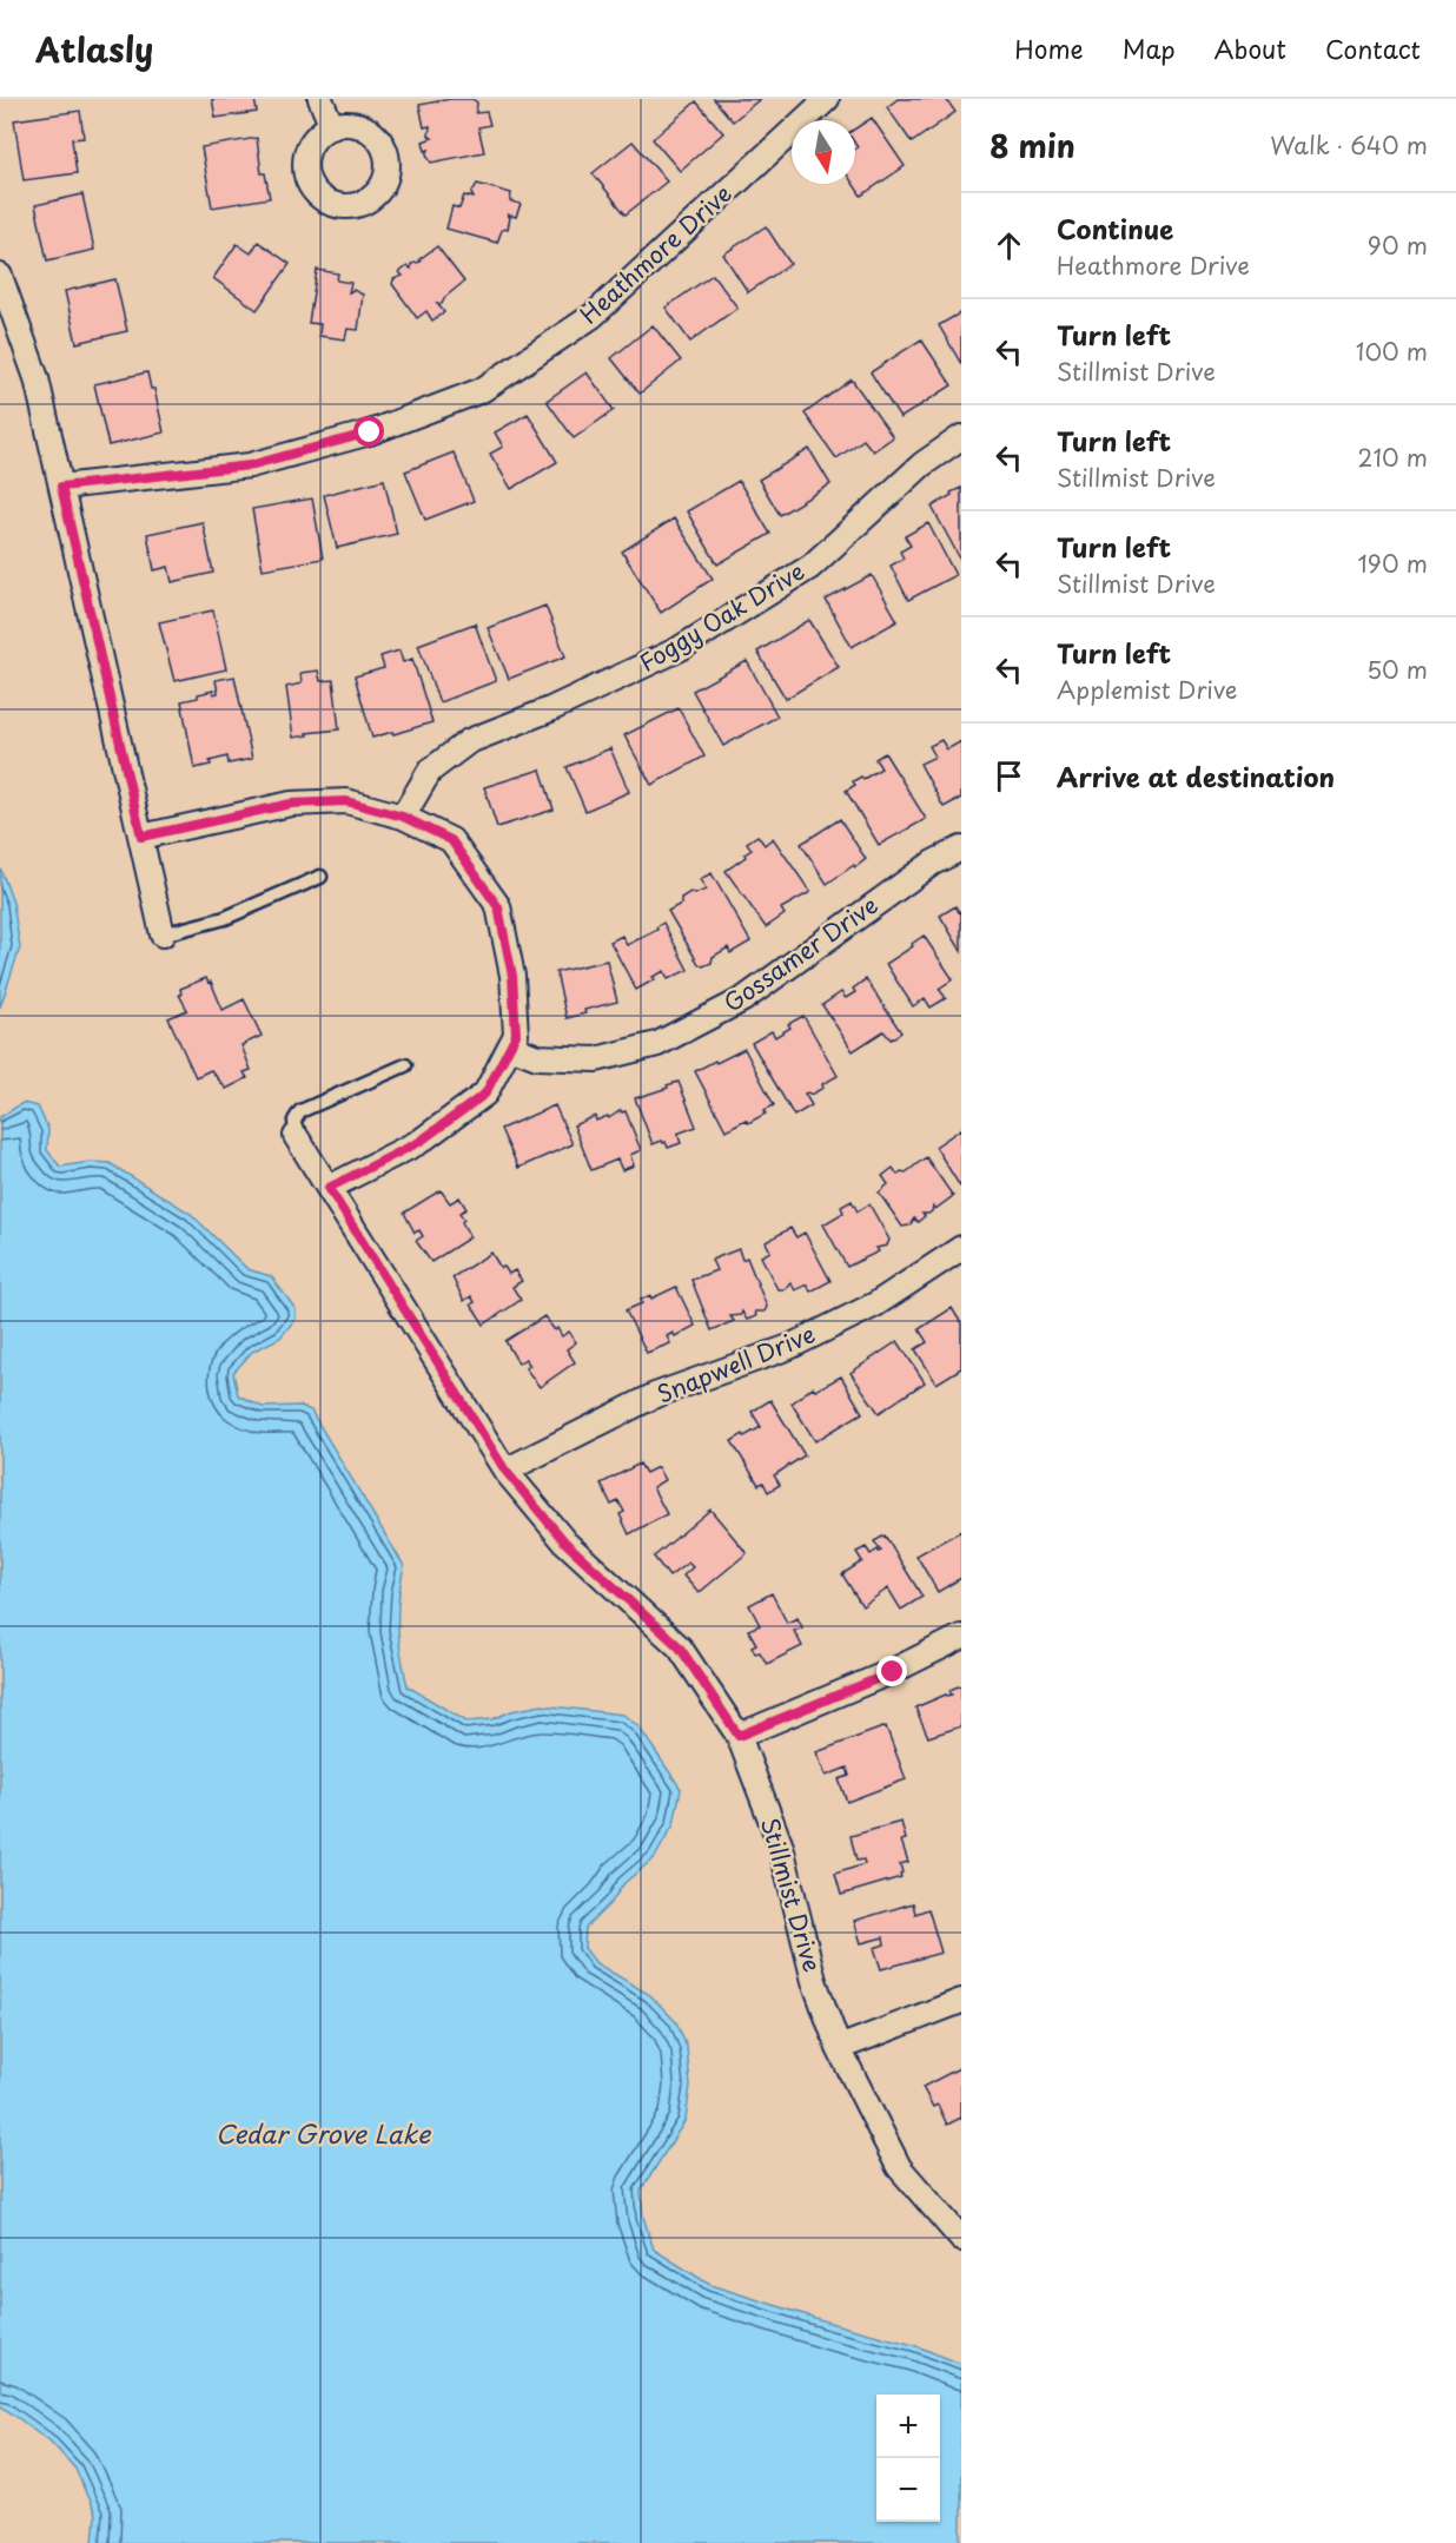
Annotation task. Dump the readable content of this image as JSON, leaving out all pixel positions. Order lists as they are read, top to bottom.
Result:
{
  "streets": {
    "street": [
      "Heathmore Drive",
      "Foggy Oak Drive",
      "Gossamer Drive",
      "Snapwell Drive",
      "Stillmist Drive"
    ]
  },
  "crossings": [
    ["Snapwell Drive", "Stillmist Drive"]
  ],
  "water": ["Cedar Grove Lake"],
  "north": "bottom",
  "page": {
    "header": "Atlasly",
    "nav": [
      "Home",
      "Map",
      "About",
      "Contact"
    ],
    "heading": ["8 min", "Walk · 640 m"],
    "list": [
      ["Continue", "Heathmore Drive", "90 m"],
      ["Turn left", "Stillmist Drive", "100 m"],
      ["Turn left", "Stillmist Drive", "210 m"],
      ["Turn left", "Stillmist Drive", "190 m"],
      ["Turn left", "Applemist Drive", "50 m"],
      "Arrive at destination"
    ],
    "map_buttons": ["+", "−"]
  }
}
